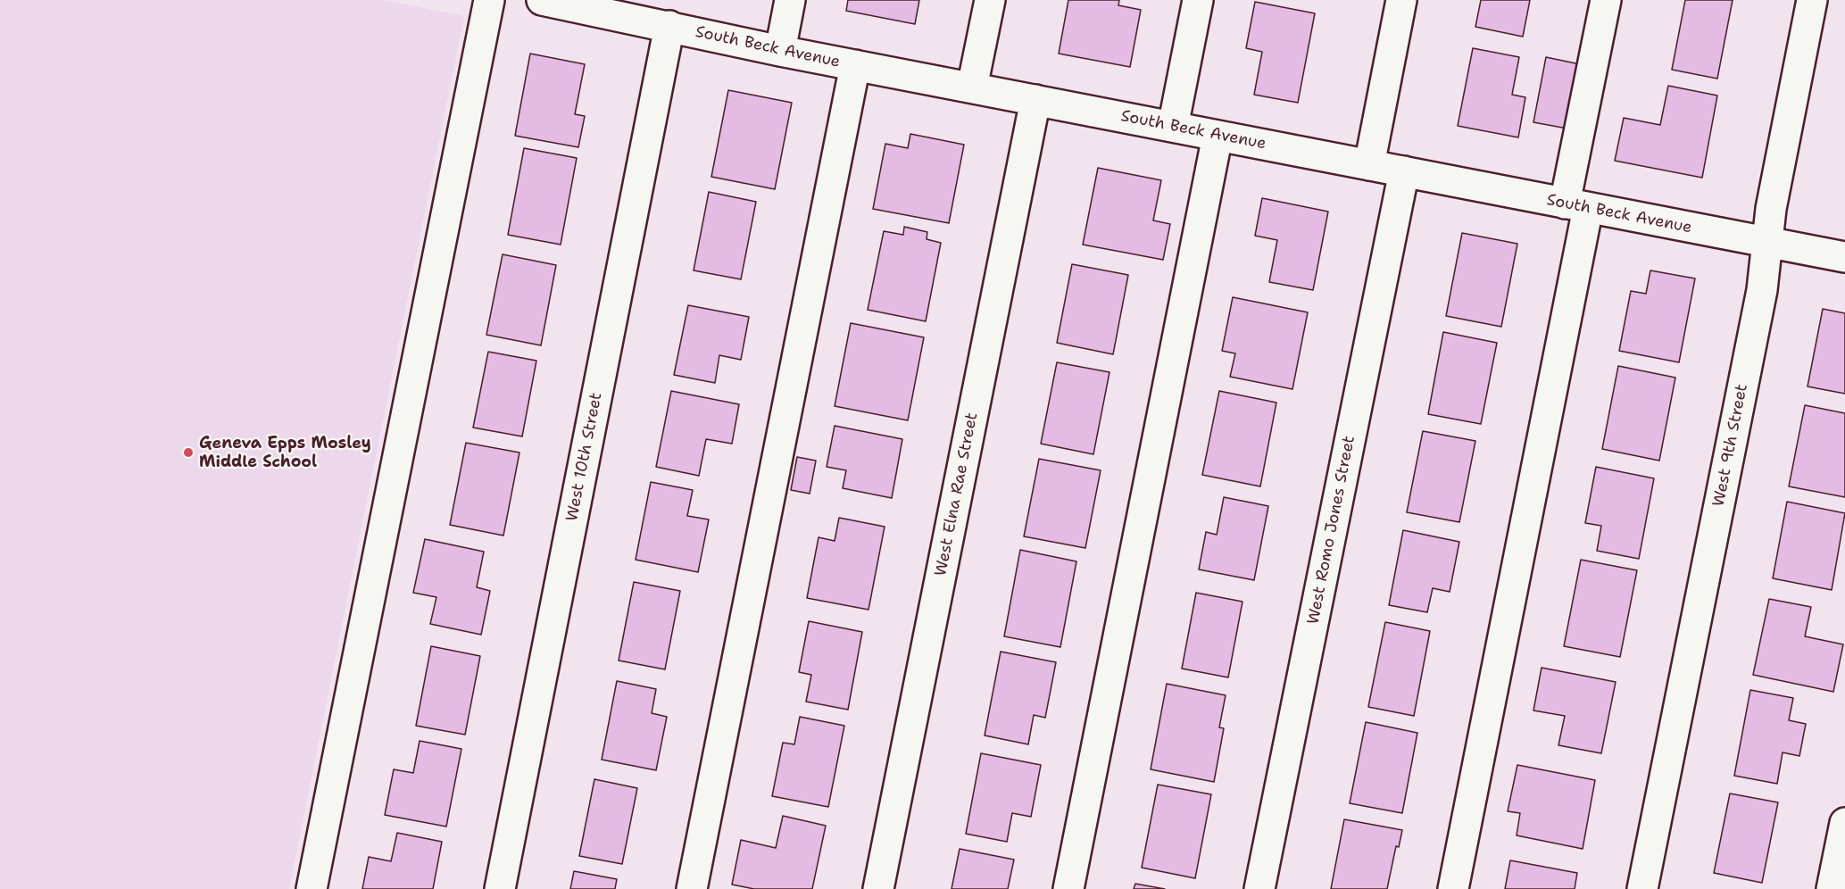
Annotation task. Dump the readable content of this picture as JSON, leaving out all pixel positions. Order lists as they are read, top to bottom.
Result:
{
  "streets": {
    "street": [
      "South Beck Avenue",
      "West 9th Street",
      "West 10th Street",
      "West Elna Rae Street",
      "West Romo Jones Street"
    ]
  },
  "crossings": [
    ["South Beck Avenue", "West 9th Street"],
    ["South Beck Avenue", "West 10th Street"],
    ["South Beck Avenue", "West Elna Rae Street"],
    ["South Beck Avenue", "West Romo Jones Street"]
  ],
  "places": ["Geneva Epps Mosley Middle School"]
}
